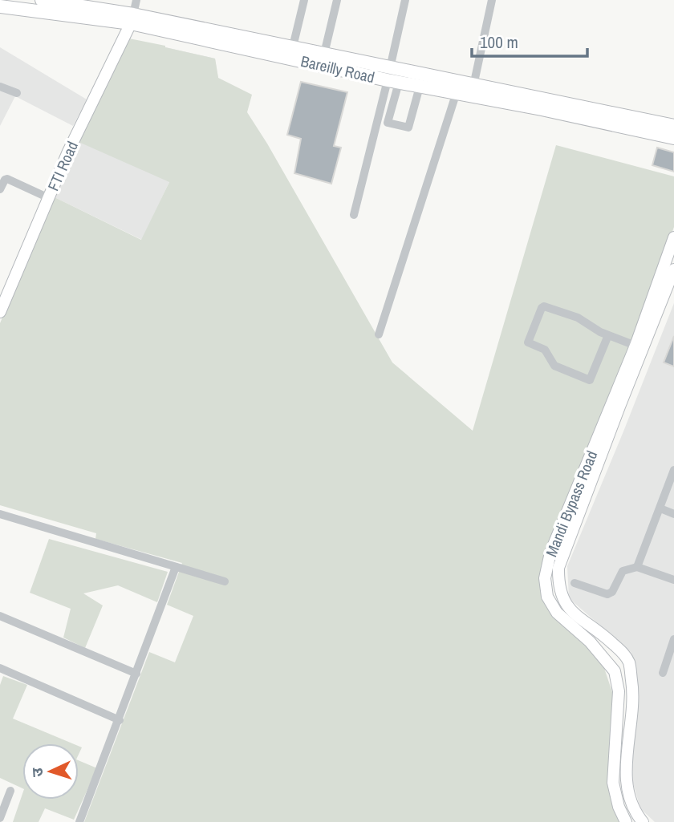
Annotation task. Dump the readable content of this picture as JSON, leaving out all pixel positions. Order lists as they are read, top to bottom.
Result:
{
  "streets": {
    "highway": ["Bareilly Road"],
    "main road": ["FTI Road", "Mandi Bypass Road"]
  },
  "crossings": [
    ["Bareilly Road", "FTI Road"]
  ],
  "scale_bar": "100 m",
  "north": "left"
}
